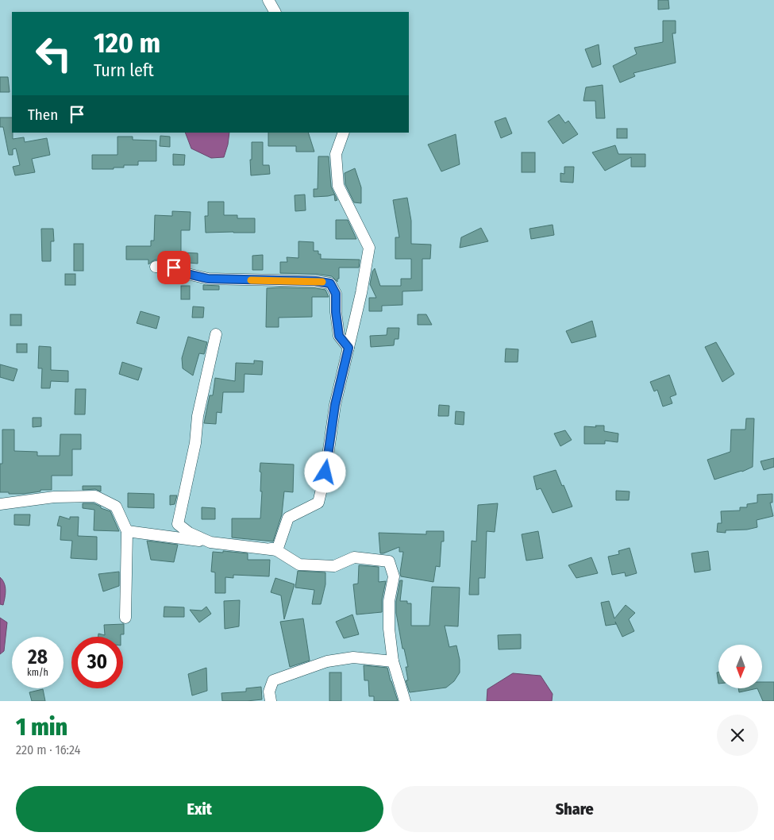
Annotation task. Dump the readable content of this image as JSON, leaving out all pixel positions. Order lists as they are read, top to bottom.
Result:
{
  "north": "bottom",
  "page": {
    "turn": ["120 m", "Turn left"],
    "then": "Then",
    "speed": "28 km/h",
    "limit": "30",
    "heading": ["1 min", "220 m · 16:24"],
    "buttons": ["Exit", "Share"]
  }
}
